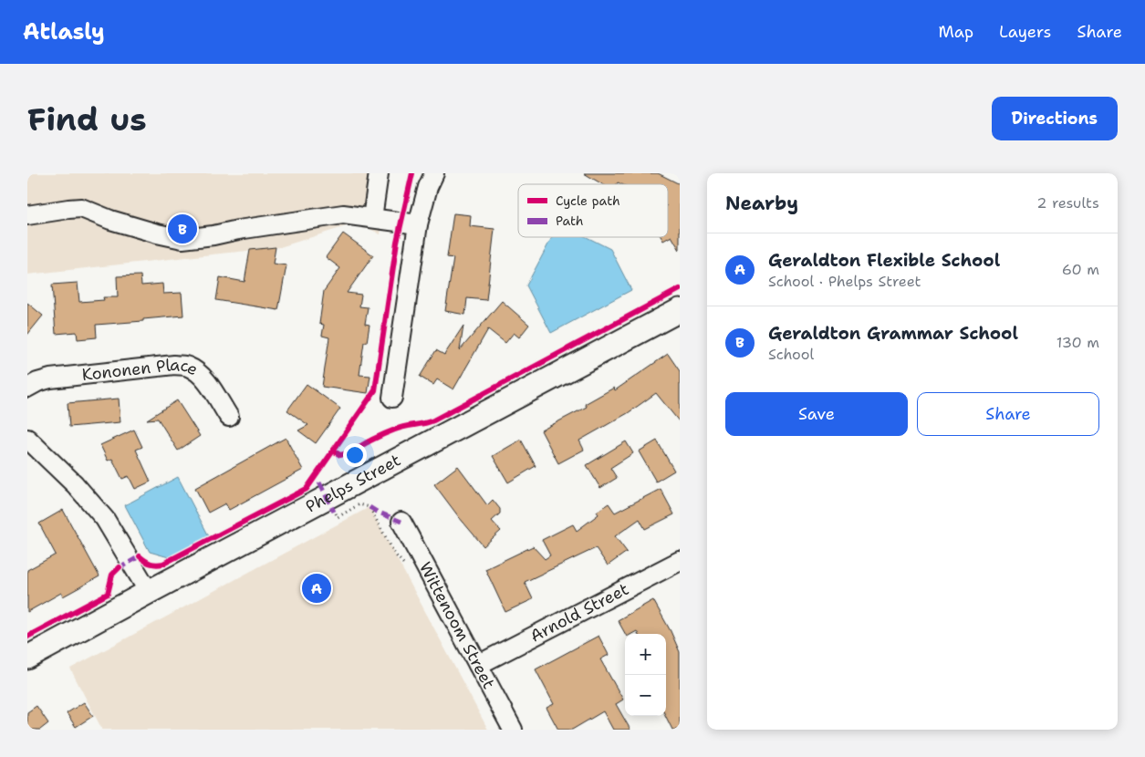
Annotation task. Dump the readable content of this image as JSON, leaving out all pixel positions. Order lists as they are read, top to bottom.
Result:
{
  "streets": {
    "main road": ["Phelps Street"],
    "street": ["Kononen Place", "Arnold Street", "Wittenoom Street"]
  },
  "crossings": [
    ["Arnold Street", "Wittenoom Street"]
  ],
  "legend": ["Cycle path", "Path"],
  "page": {
    "header": "Atlasly",
    "nav": ["Map", "Layers", "Share"],
    "buttons": [
      "Directions",
      ["Save", "Share"]
    ],
    "title": "Find us",
    "heading": ["Nearby", "2 results"],
    "pins": ["B", "A"],
    "list": [
      {
        "mark": "A",
        "name": "Geraldton Flexible School",
        "note": "School · Phelps Street",
        "value": "60 m"
      },
      {
        "mark": "B",
        "name": "Geraldton Grammar School",
        "note": "School",
        "value": "130 m"
      }
    ],
    "map_buttons": ["+", "−"]
  }
}
